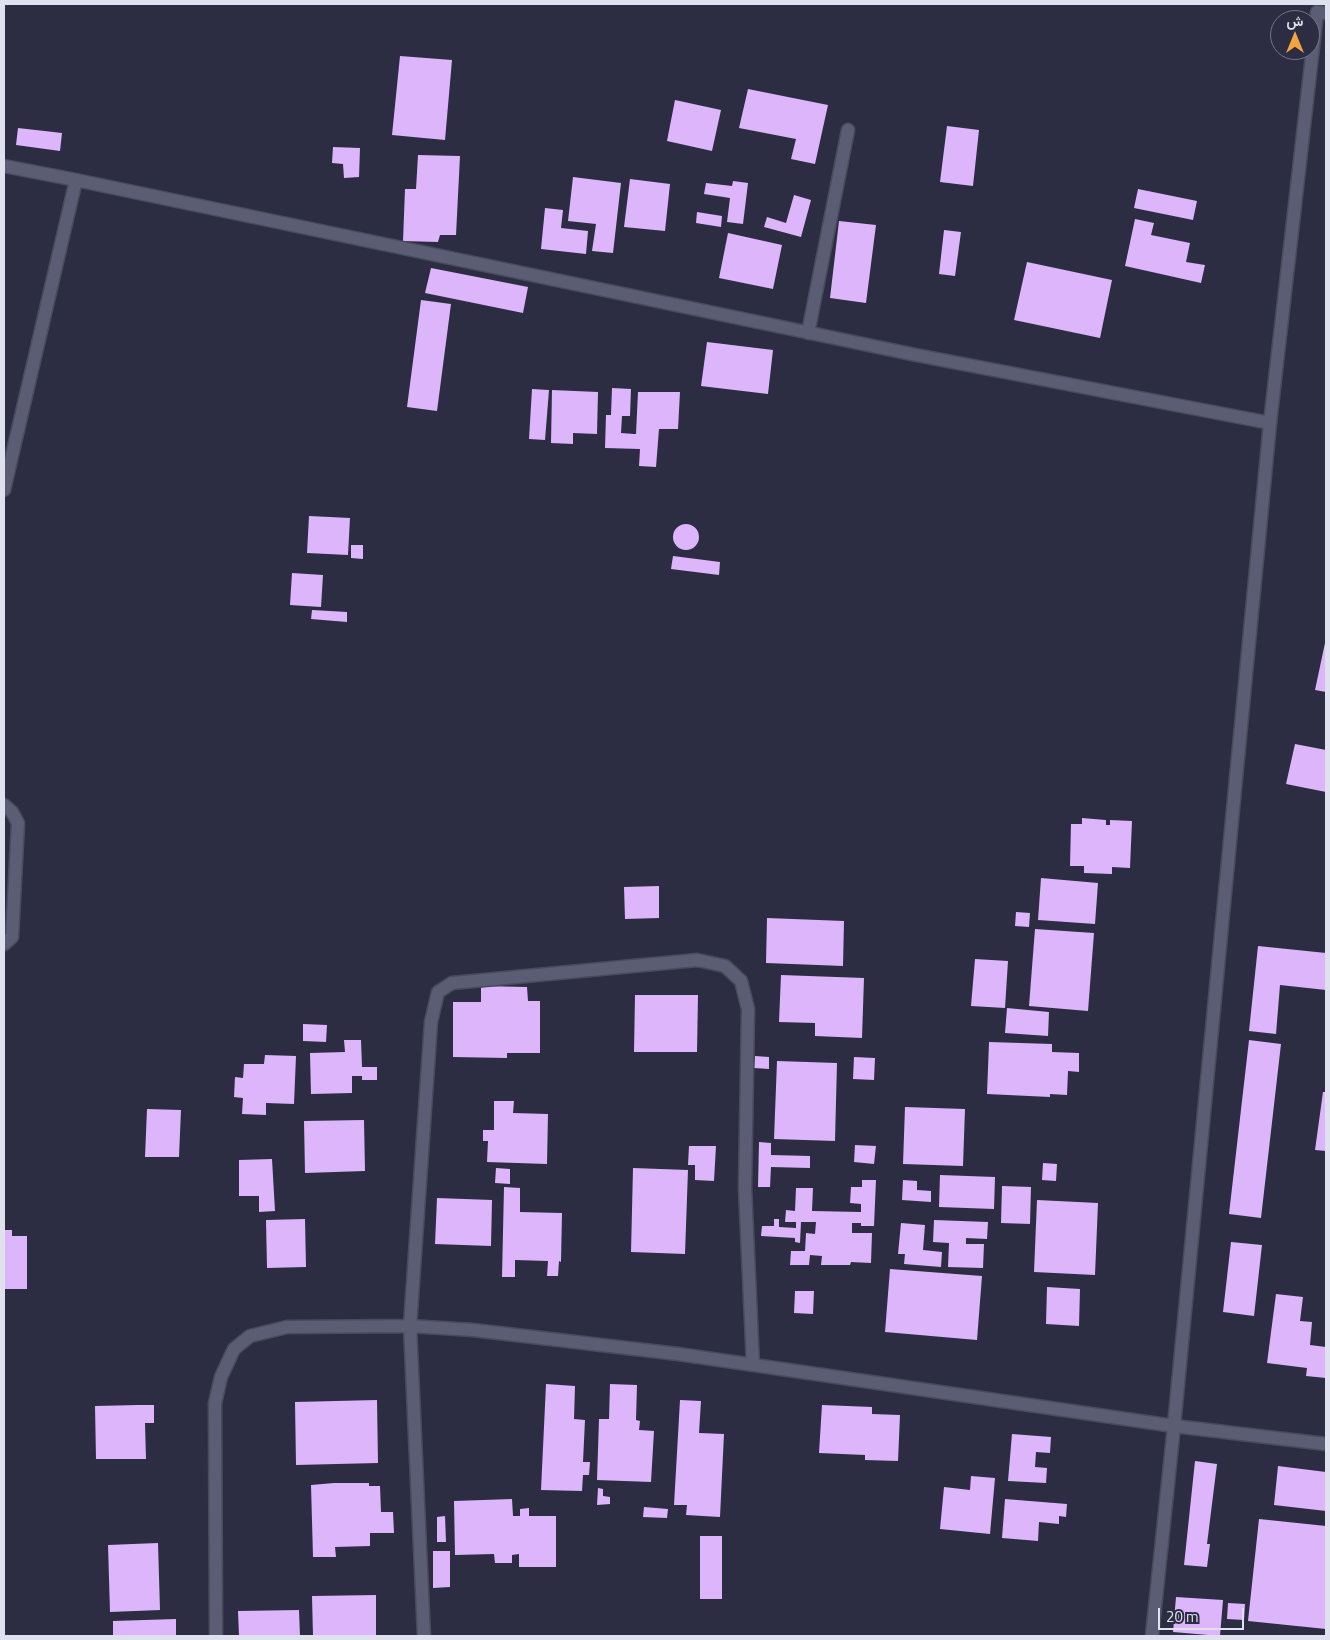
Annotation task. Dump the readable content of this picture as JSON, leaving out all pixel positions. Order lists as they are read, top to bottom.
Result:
{
  "scale_bar": "20 m",
  "north": "top"
}
